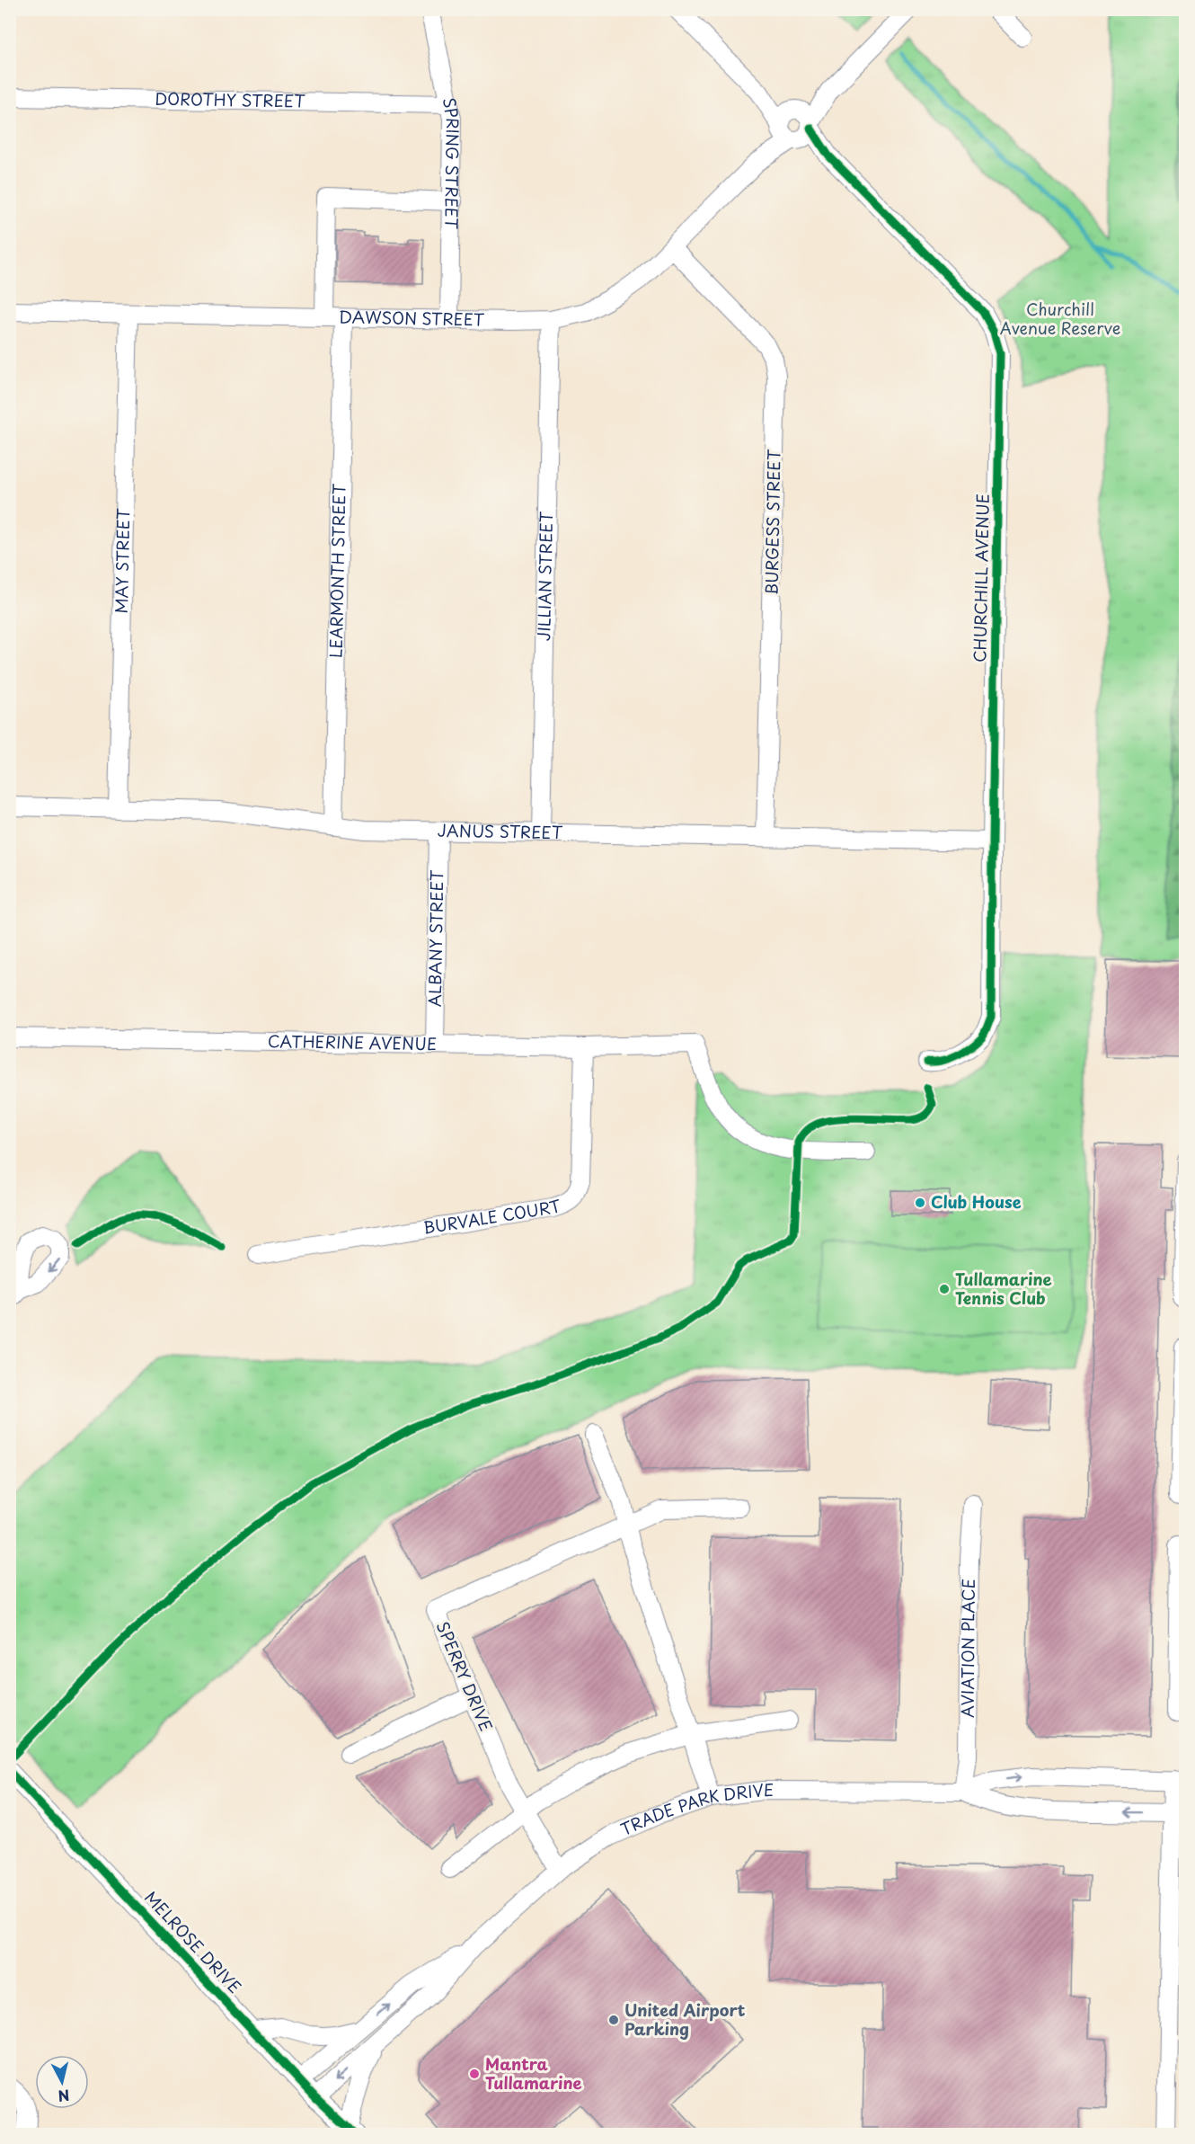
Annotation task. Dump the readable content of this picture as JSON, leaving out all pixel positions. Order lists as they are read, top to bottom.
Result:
{
  "streets": {
    "street": [
      "DOROTHY STREET",
      "SPRING STREET",
      "DAWSON STREET",
      "BURGESS STREET",
      "MAY STREET",
      "LEARMONTH STREET",
      "JILLIAN STREET",
      "CHURCHILL AVENUE",
      "JANUS STREET",
      "ALBANY STREET",
      "CATHERINE AVENUE",
      "BURVALE COURT",
      "AVIATION PLACE",
      "SPERRY DRIVE",
      "TRADE PARK DRIVE",
      "MELROSE DRIVE"
    ]
  },
  "crossings": [
    ["DOROTHY STREET", "SPRING STREET"],
    ["SPRING STREET", "DAWSON STREET"],
    ["DAWSON STREET", "BURGESS STREET"],
    ["DAWSON STREET", "MAY STREET"],
    ["DAWSON STREET", "LEARMONTH STREET"],
    ["DAWSON STREET", "JILLIAN STREET"],
    ["DAWSON STREET", "CHURCHILL AVENUE"],
    ["BURGESS STREET", "JANUS STREET"],
    ["MAY STREET", "JANUS STREET"],
    ["LEARMONTH STREET", "JANUS STREET"],
    ["JILLIAN STREET", "JANUS STREET"],
    ["CHURCHILL AVENUE", "JANUS STREET"],
    ["JANUS STREET", "ALBANY STREET"],
    ["ALBANY STREET", "CATHERINE AVENUE"],
    ["CATHERINE AVENUE", "BURVALE COURT"],
    ["AVIATION PLACE", "TRADE PARK DRIVE"],
    ["SPERRY DRIVE", "TRADE PARK DRIVE"],
    ["TRADE PARK DRIVE", "MELROSE DRIVE"]
  ],
  "parks": ["Churchill Avenue Reserve"],
  "places": [
    "Club House",
    "Tullamarine Tennis Club",
    "United Airport Parking",
    "Mantra Tullamarine"
  ],
  "north": "bottom"
}
